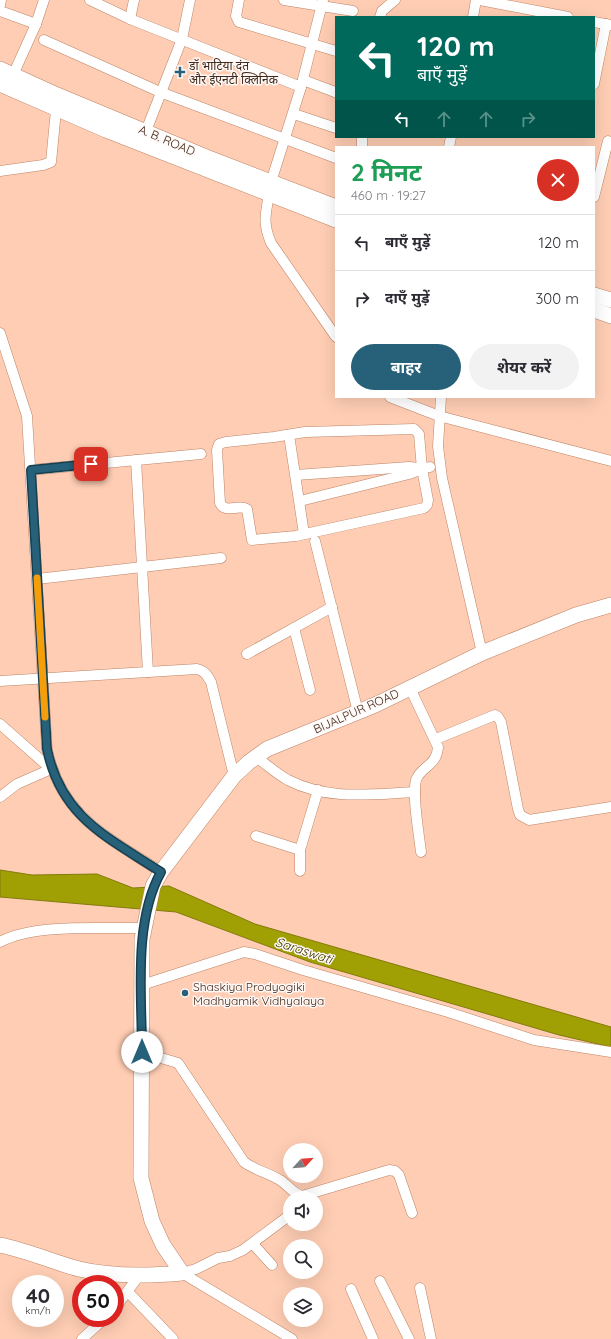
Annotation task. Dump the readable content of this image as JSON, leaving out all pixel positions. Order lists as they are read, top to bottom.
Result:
{
  "streets": {
    "main road": ["A. B. ROAD", "BIJALPUR ROAD"]
  },
  "water": ["Saraswati"],
  "places": {
    "health": ["डॉ भाटिया दंत और ईएनटी क्लिनिक"],
    "other": ["Shaskiya Prodyogiki Madhyamik Vidhyalaya"]
  },
  "north": "top right",
  "page": {
    "turn": ["120 m", "बाएँ मुड़ें"],
    "heading": ["2 मिनट", "460 m · 19:27"],
    "list": [
      {
        "name": "बाएँ मुड़ें",
        "value": "120 m"
      },
      {
        "name": "दाएँ मुड़ें",
        "value": "300 m"
      }
    ],
    "buttons": ["बाहर", "शेयर करें"],
    "speed": "40 km/h",
    "limit": "50"
  }
}
